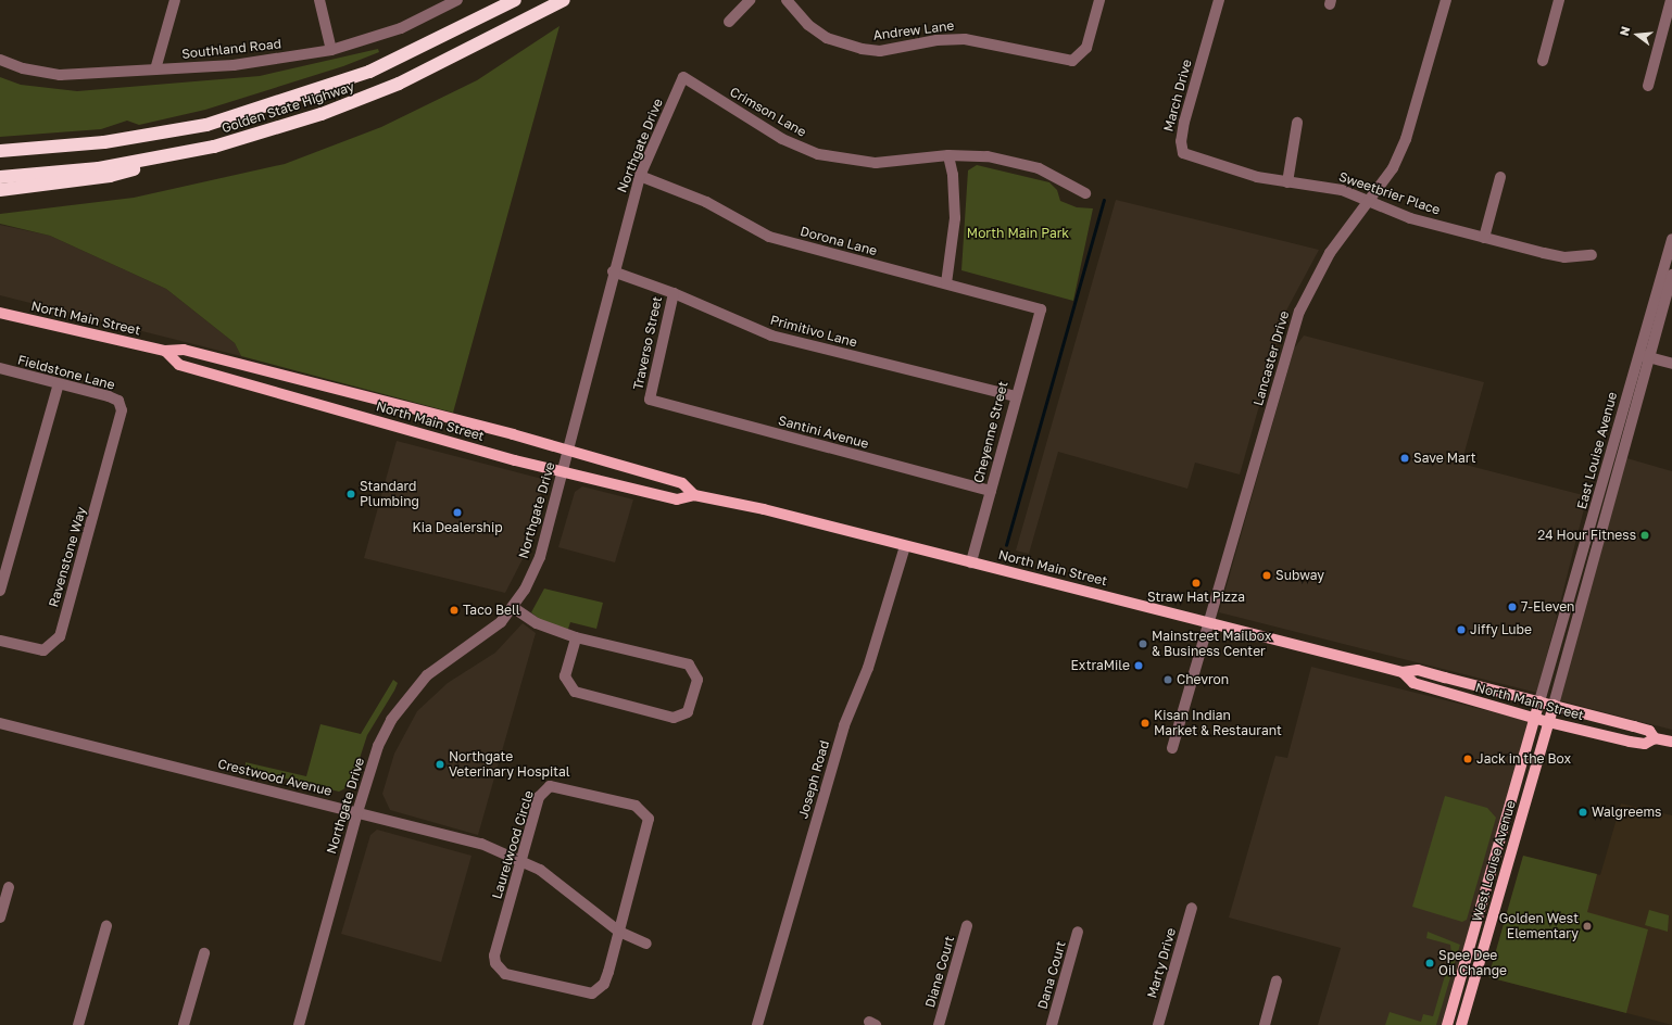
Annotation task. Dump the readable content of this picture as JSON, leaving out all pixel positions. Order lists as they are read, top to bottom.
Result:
{
  "streets": {
    "highway": ["Golden State Highway"],
    "main road": ["North Main Street", "East Louise Avenue", "West Louise Avenue"],
    "street": [
      "Andrew Lane",
      "Southland Road",
      "March Drive",
      "Crimson Lane",
      "Northgate Drive",
      "Sweetbrier Place",
      "Dorona Lane",
      "Primitivo Lane",
      "Traverso Street",
      "Lancaster Drive",
      "Fieldstone Lane",
      "Santini Avenue",
      "Cheyenne Street",
      "Ravenstone Way",
      "Crestwood Avenue",
      "Joseph Road",
      "Laurelwood Circle",
      "Marty Drive",
      "Diane Court",
      "Dana Court"
    ]
  },
  "crossings": [
    ["March Drive", "Sweetbrier Place"],
    ["Crimson Lane", "Northgate Drive"],
    ["Northgate Drive", "Dorona Lane"],
    ["Northgate Drive", "North Main Street"],
    ["Northgate Drive", "Primitivo Lane"],
    ["Northgate Drive", "Crestwood Avenue"],
    ["Sweetbrier Place", "Lancaster Drive"],
    ["Dorona Lane", "Cheyenne Street"],
    ["North Main Street", "Lancaster Drive"],
    ["North Main Street", "Cheyenne Street"],
    ["North Main Street", "East Louise Avenue"],
    ["North Main Street", "Joseph Road"],
    ["North Main Street", "West Louise Avenue"],
    ["Primitivo Lane", "Traverso Street"],
    ["Primitivo Lane", "Cheyenne Street"],
    ["Traverso Street", "Santini Avenue"],
    ["Fieldstone Lane", "Ravenstone Way"],
    ["Santini Avenue", "Cheyenne Street"],
    ["East Louise Avenue", "West Louise Avenue"],
    ["Crestwood Avenue", "Laurelwood Circle"]
  ],
  "parks": ["Morth Main Park"],
  "places": [
    "Save Mart",
    "Standard Plumbing",
    "Kia Dealership",
    "24 Hour Fitness",
    "Subway",
    "Straw Hat Pizza",
    "7-Eleven",
    "Taco Bell",
    "Jiffy Lube",
    "Mainstreet Mailbox & Business Center",
    "ExtraMile",
    "Chevron",
    "Kisan Indian Market & Restaurant",
    "Jack in the Box",
    "Northgate Veterinary Hospital",
    "Walgreems",
    "Golden West Elementary",
    "Spee Dee Oil Change"
  ],
  "north": "left"
}
